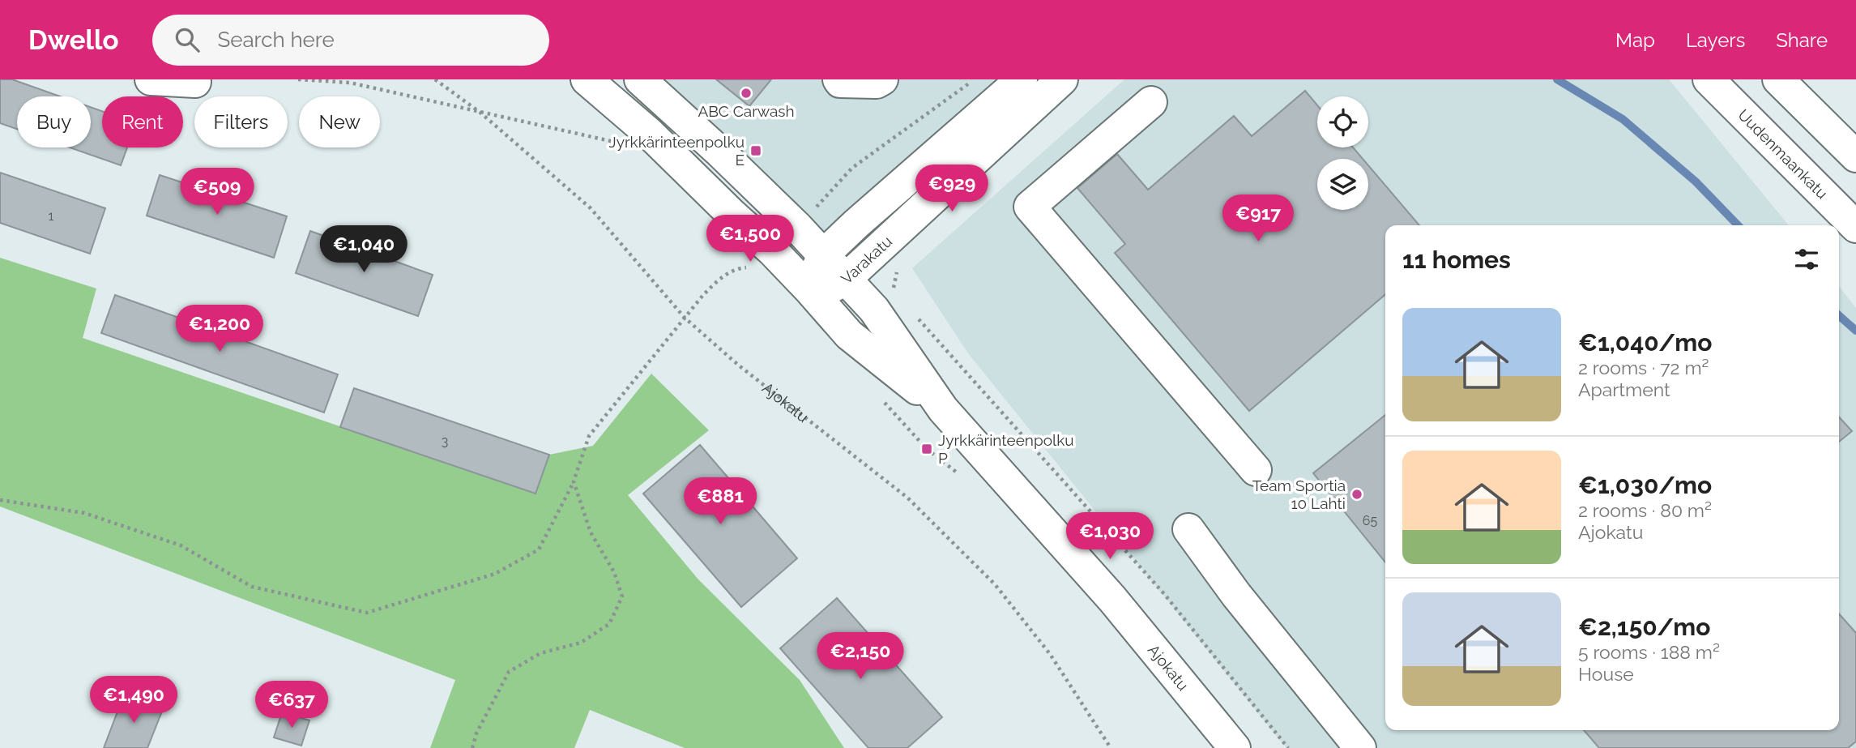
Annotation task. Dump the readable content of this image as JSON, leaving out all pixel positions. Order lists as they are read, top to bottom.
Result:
{
  "streets": {
    "street": ["Uudenmaankatu", "Varakatu", "Ajokatu"]
  },
  "crossings": [
    ["Varakatu", "Ajokatu"]
  ],
  "places": {
    "other": ["ABC Carwash", "Team Sportia 10 Lahti"],
    "transit": ["Jyrkkärinteenpolku E", "Jyrkkärinteenpolku P"]
  },
  "house_numbers": ["1", "3", "65"],
  "page": {
    "header": "Dwello",
    "search": "Search here",
    "nav": ["Map", "Layers", "Share"],
    "chip": [
      "Buy",
      "Rent",
      "Filters",
      "New"
    ],
    "price": [
      "€929",
      "€509",
      "€917",
      "€1,500",
      "€1,040",
      "€1,200",
      "€881",
      "€1,030",
      "€2,150",
      "€1,490",
      "€637"
    ],
    "heading": "11 homes",
    "list": [
      {
        "name": "€1,040/mo",
        "note": "2 rooms · 72 m² · Apartment"
      },
      {
        "name": "€1,030/mo",
        "note": "2 rooms · 80 m² · Ajokatu"
      },
      {
        "name": "€2,150/mo",
        "note": "5 rooms · 188 m² · House"
      }
    ]
  }
}
